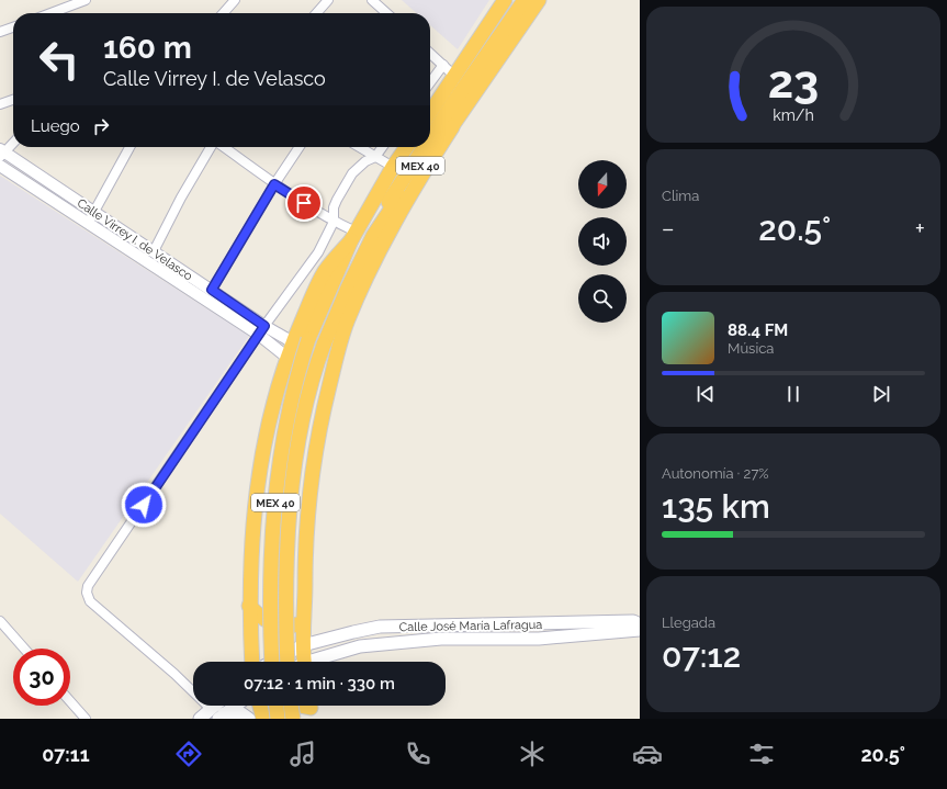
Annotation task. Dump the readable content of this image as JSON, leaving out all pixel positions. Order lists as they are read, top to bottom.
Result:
{
  "streets": {
    "highway": ["MEX 40"],
    "main road": ["Calle José María Lafragua"],
    "street": ["Calle Virrey I. de Velasco"]
  },
  "north": "bottom",
  "page": {
    "turn": ["160 m", "Calle Virrey I. de Velasco"],
    "then": "Luego",
    "tile": [
      "Clima",
      ["Autonomía · 27%", "135 km"],
      ["Llegada", "07:12"]
    ],
    "heat": ["−", "20.5°", "+"],
    "song": ["88.4 FM", "Música"],
    "limit": "30",
    "trip": "07:12 · 1 min · 330 m",
    "tabs": ["07:11", "20.5°"],
    "gauge": ["23", "km/h"]
  }
}
